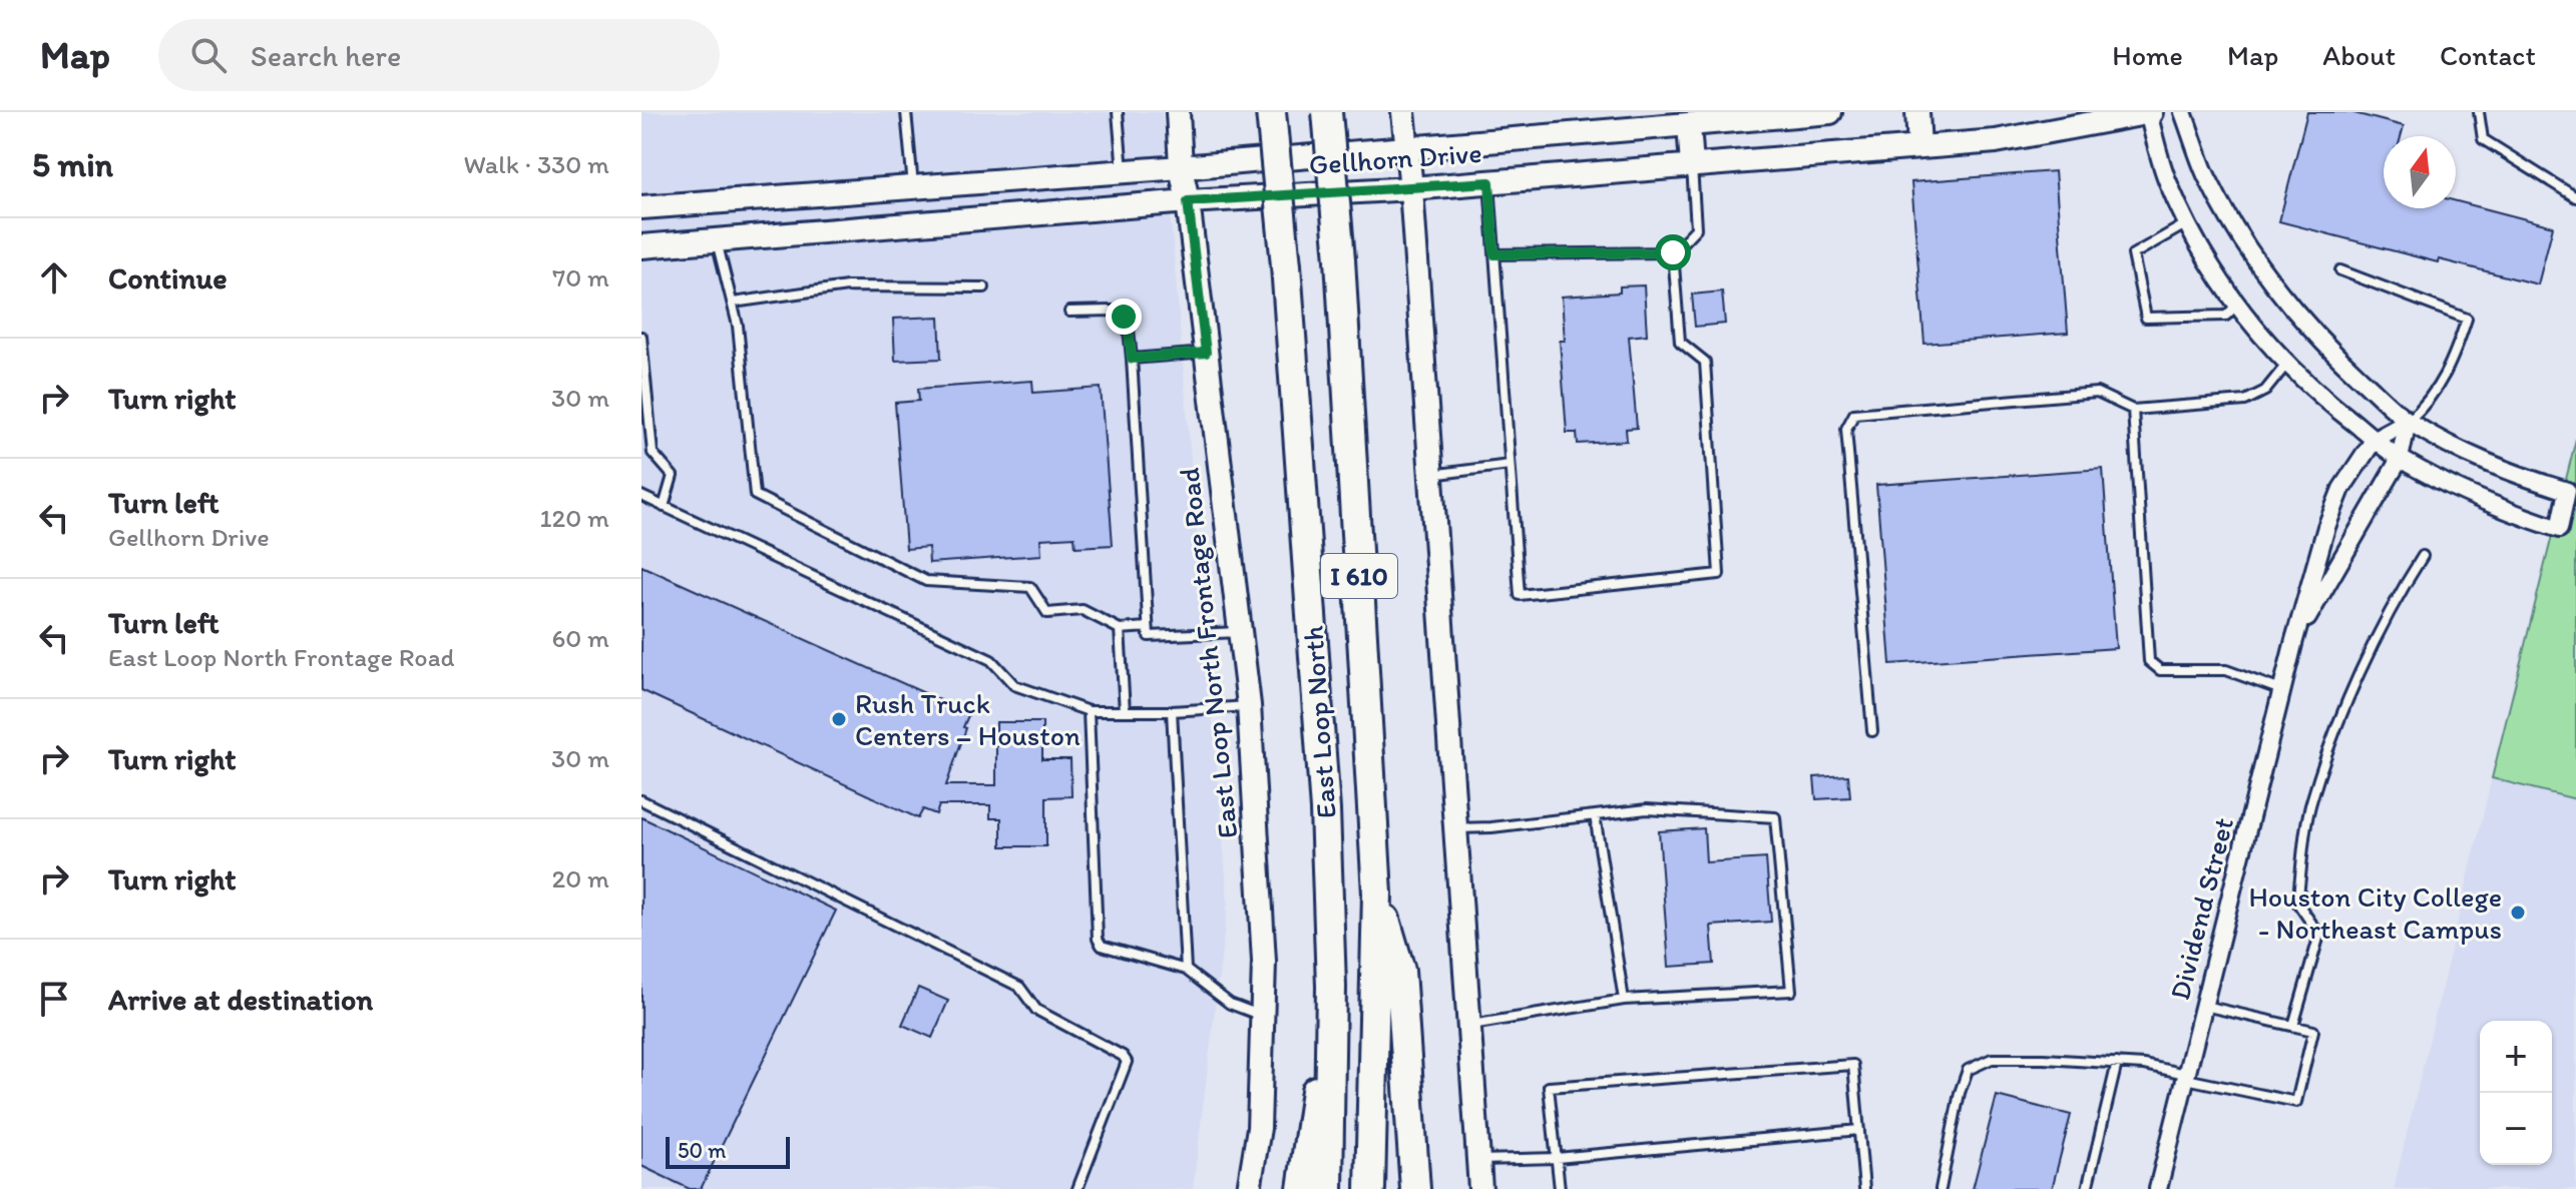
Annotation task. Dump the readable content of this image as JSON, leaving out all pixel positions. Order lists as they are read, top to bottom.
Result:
{
  "streets": {
    "highway": ["I 610", "East Loop North"],
    "main road": ["Gellhorn Drive", "East Loop North Frontage Road"],
    "street": ["Dividend Street"]
  },
  "crossings": [
    ["Gellhorn Drive", "East Loop North Frontage Road"]
  ],
  "places": ["Rush Truck Centers – Houston", "Houston City College - Northeast Campus"],
  "scale_bar": "50 m",
  "north": "top",
  "page": {
    "header": "Map",
    "search": "Search here",
    "nav": [
      "Home",
      "Map",
      "About",
      "Contact"
    ],
    "heading": ["5 min", "Walk · 330 m"],
    "list": [
      ["Continue", "70 m"],
      ["Turn right", "30 m"],
      ["Turn left", "Gellhorn Drive", "120 m"],
      ["Turn left", "East Loop North Frontage Road", "60 m"],
      ["Turn right", "30 m"],
      ["Turn right", "20 m"],
      "Arrive at destination"
    ],
    "map_buttons": ["+", "−"],
    "scale": "50 m"
  }
}
